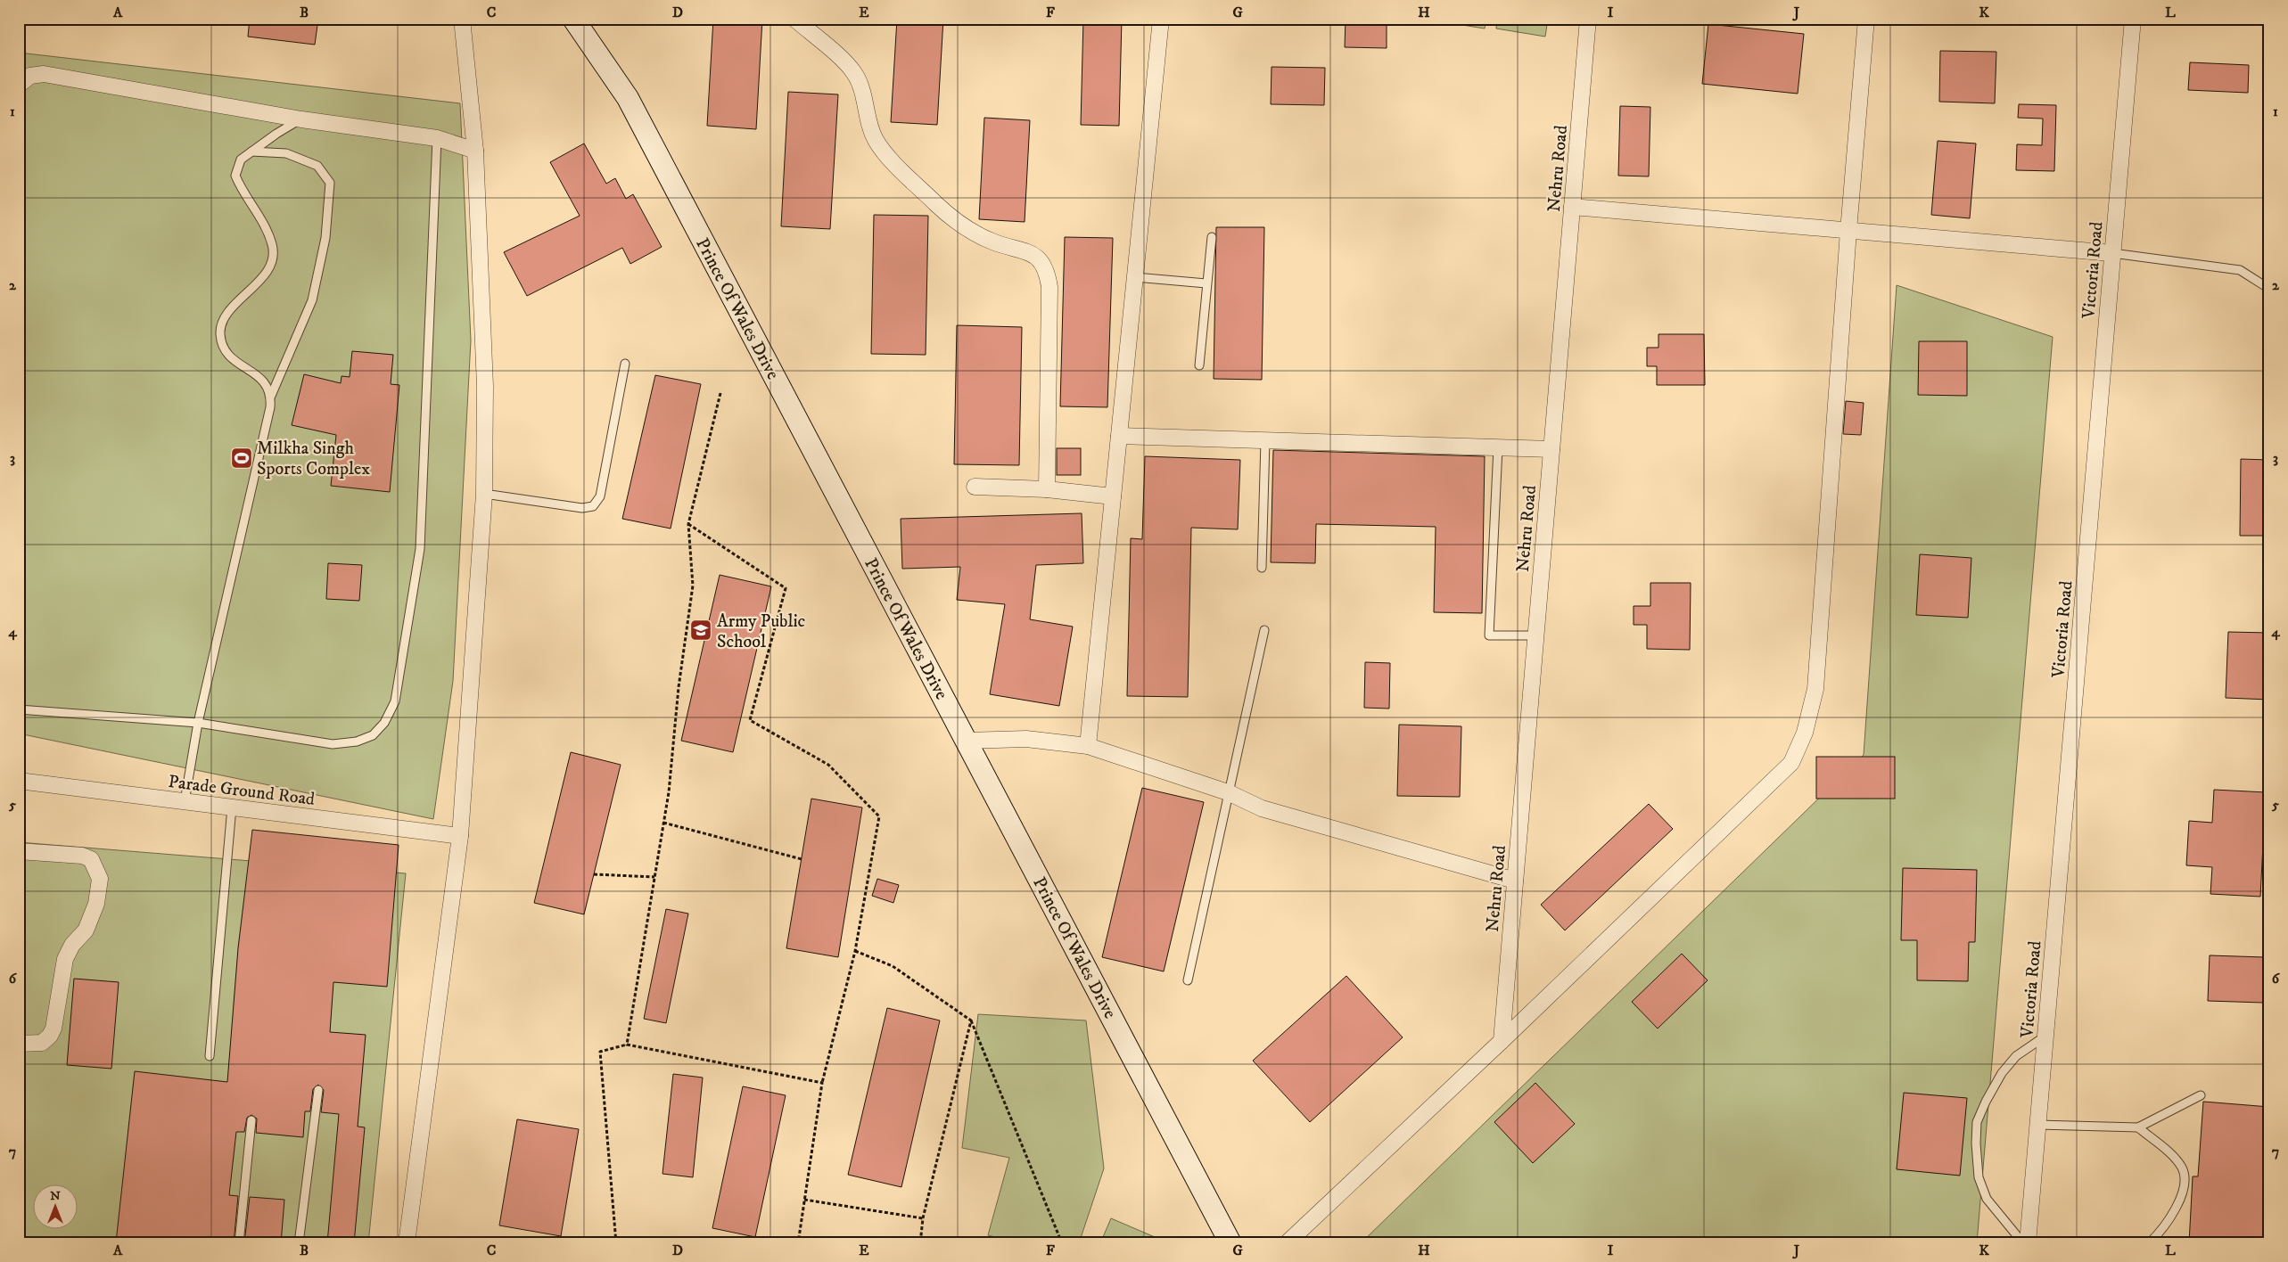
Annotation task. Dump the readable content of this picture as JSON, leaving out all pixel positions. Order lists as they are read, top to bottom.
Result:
{
  "streets": {
    "main road": ["Prince Of Wales Drive"],
    "street": ["Nehru Road", "Victoria Road", "Parade Ground Road"]
  },
  "places": {
    "sports": ["Milkha Singh Sports Complex"],
    "school or university": ["Army Public School"]
  },
  "north": "top",
  "grid": {
    "columns": [
      "A",
      "B",
      "C",
      "D",
      "E",
      "F",
      "G",
      "H",
      "I",
      "J",
      "K",
      "L"
    ],
    "rows": [
      "1",
      "2",
      "3",
      "4",
      "5",
      "6",
      "7"
    ]
  }
}
